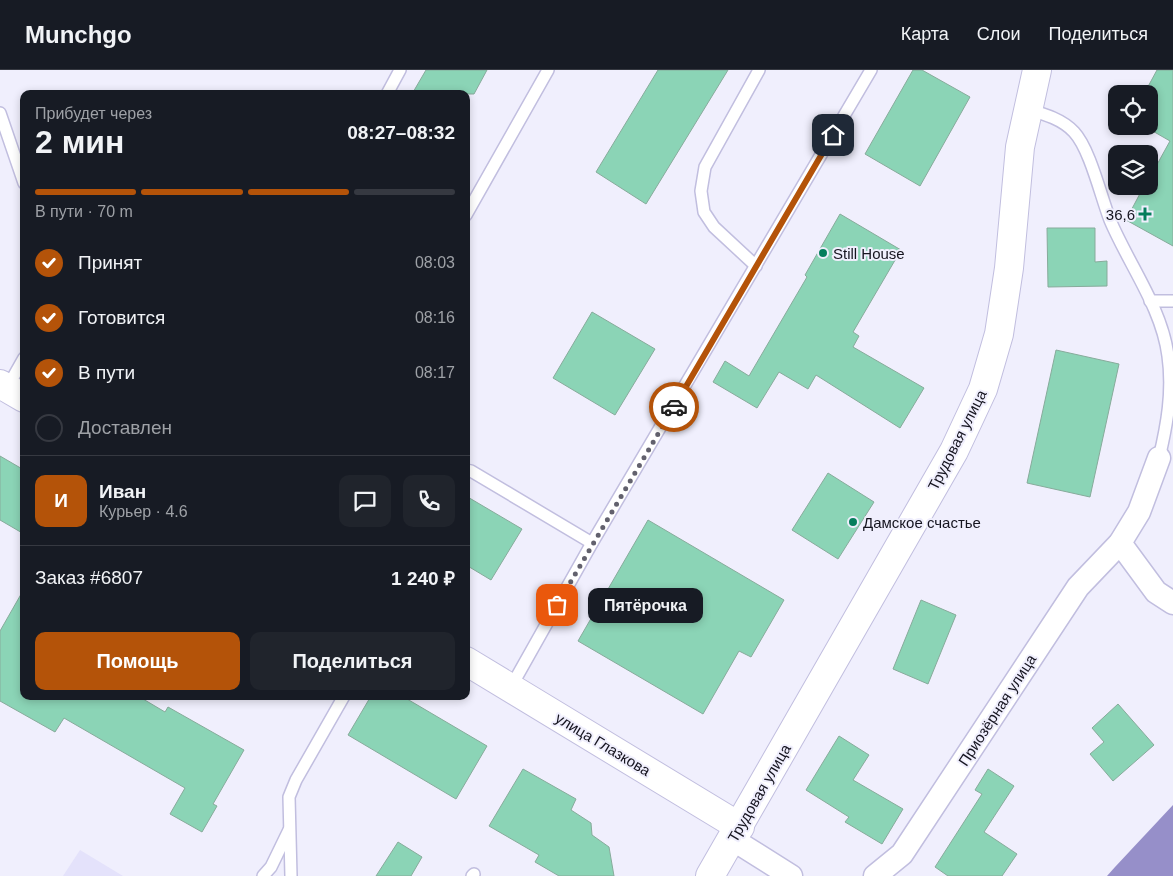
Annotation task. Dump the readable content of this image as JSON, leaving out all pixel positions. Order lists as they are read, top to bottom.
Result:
{
  "streets": {
    "street": ["Трудовая улица", "Приозёрная улица", "улица Глазкова"]
  },
  "crossings": [
    ["Трудовая улица", "улица Глазкова"]
  ],
  "places": {
    "health": ["36,6"],
    "other": ["Still House", "Дамское счастье", "Пятёрочка"]
  },
  "page": {
    "header": "Munchgo",
    "nav": ["Карта", "Слои", "Поделиться"],
    "heading": ["2 мин", "Прибудет через", "08:27–08:32"],
    "panel": [
      "Иван",
      "Курьер · 4.6",
      "Заказ #6807",
      "1 240 ₽"
    ],
    "bar": "В пути · 70 m",
    "list": [
      ["Принят", "08:03"],
      ["Готовится", "08:16"],
      ["В пути", "08:17"],
      "Доставлен"
    ],
    "round": "И",
    "bubble": "Пятёрочка",
    "buttons": ["Помощь", "Поделиться"]
  }
}
